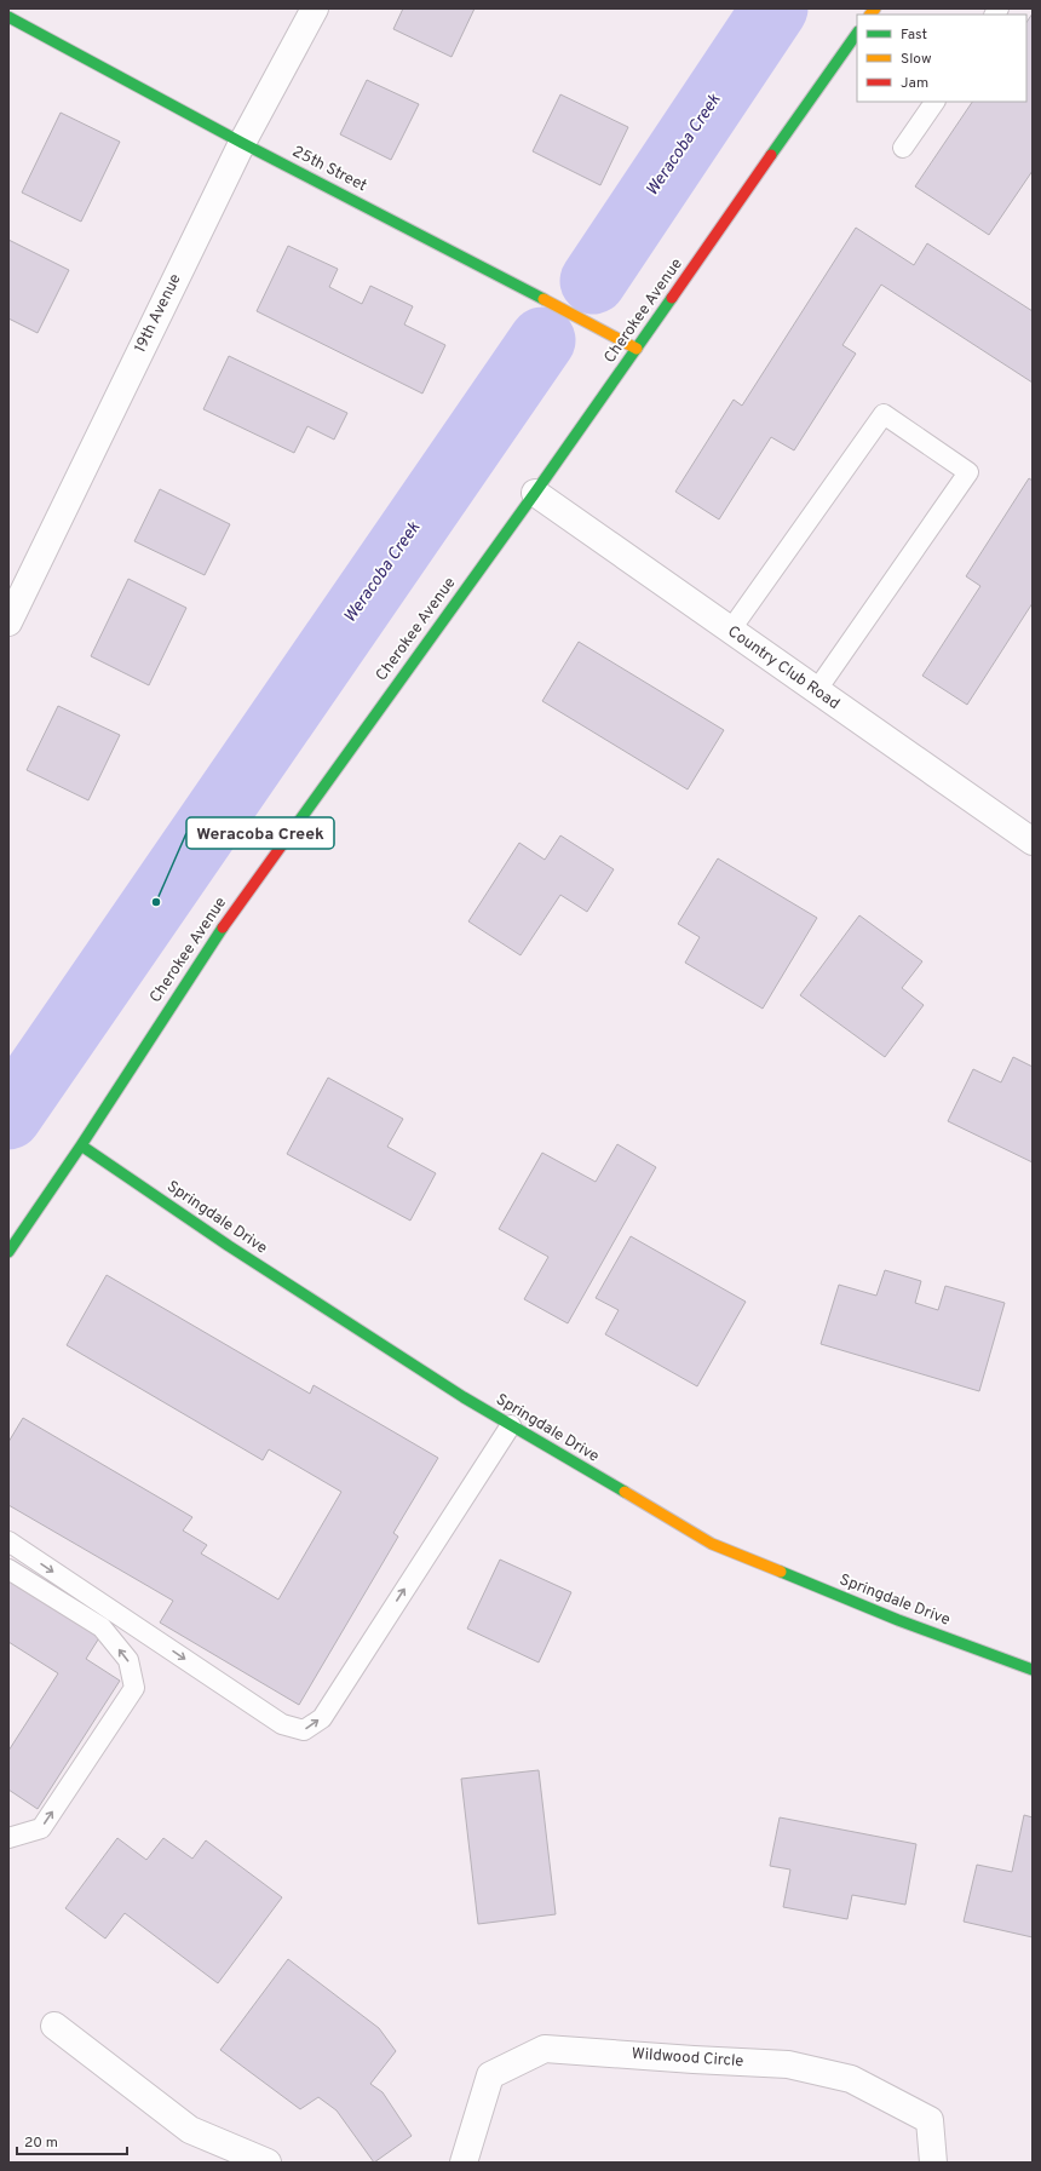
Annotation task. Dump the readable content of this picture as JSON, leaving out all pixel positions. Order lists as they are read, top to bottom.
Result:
{
  "streets": {
    "street": [
      "25th Street",
      "Cherokee Avenue",
      "19th Avenue",
      "Country Club Road",
      "Springdale Drive",
      "Wildwood Circle"
    ]
  },
  "crossings": [
    ["25th Street", "Cherokee Avenue"],
    ["25th Street", "19th Avenue"],
    ["Cherokee Avenue", "Country Club Road"],
    ["Cherokee Avenue", "Springdale Drive"]
  ],
  "water": ["Weracoba Creek"],
  "places": ["Weracoba Creek"],
  "legend": ["Fast", "Slow", "Jam"],
  "scale_bar": "20 m"
}
